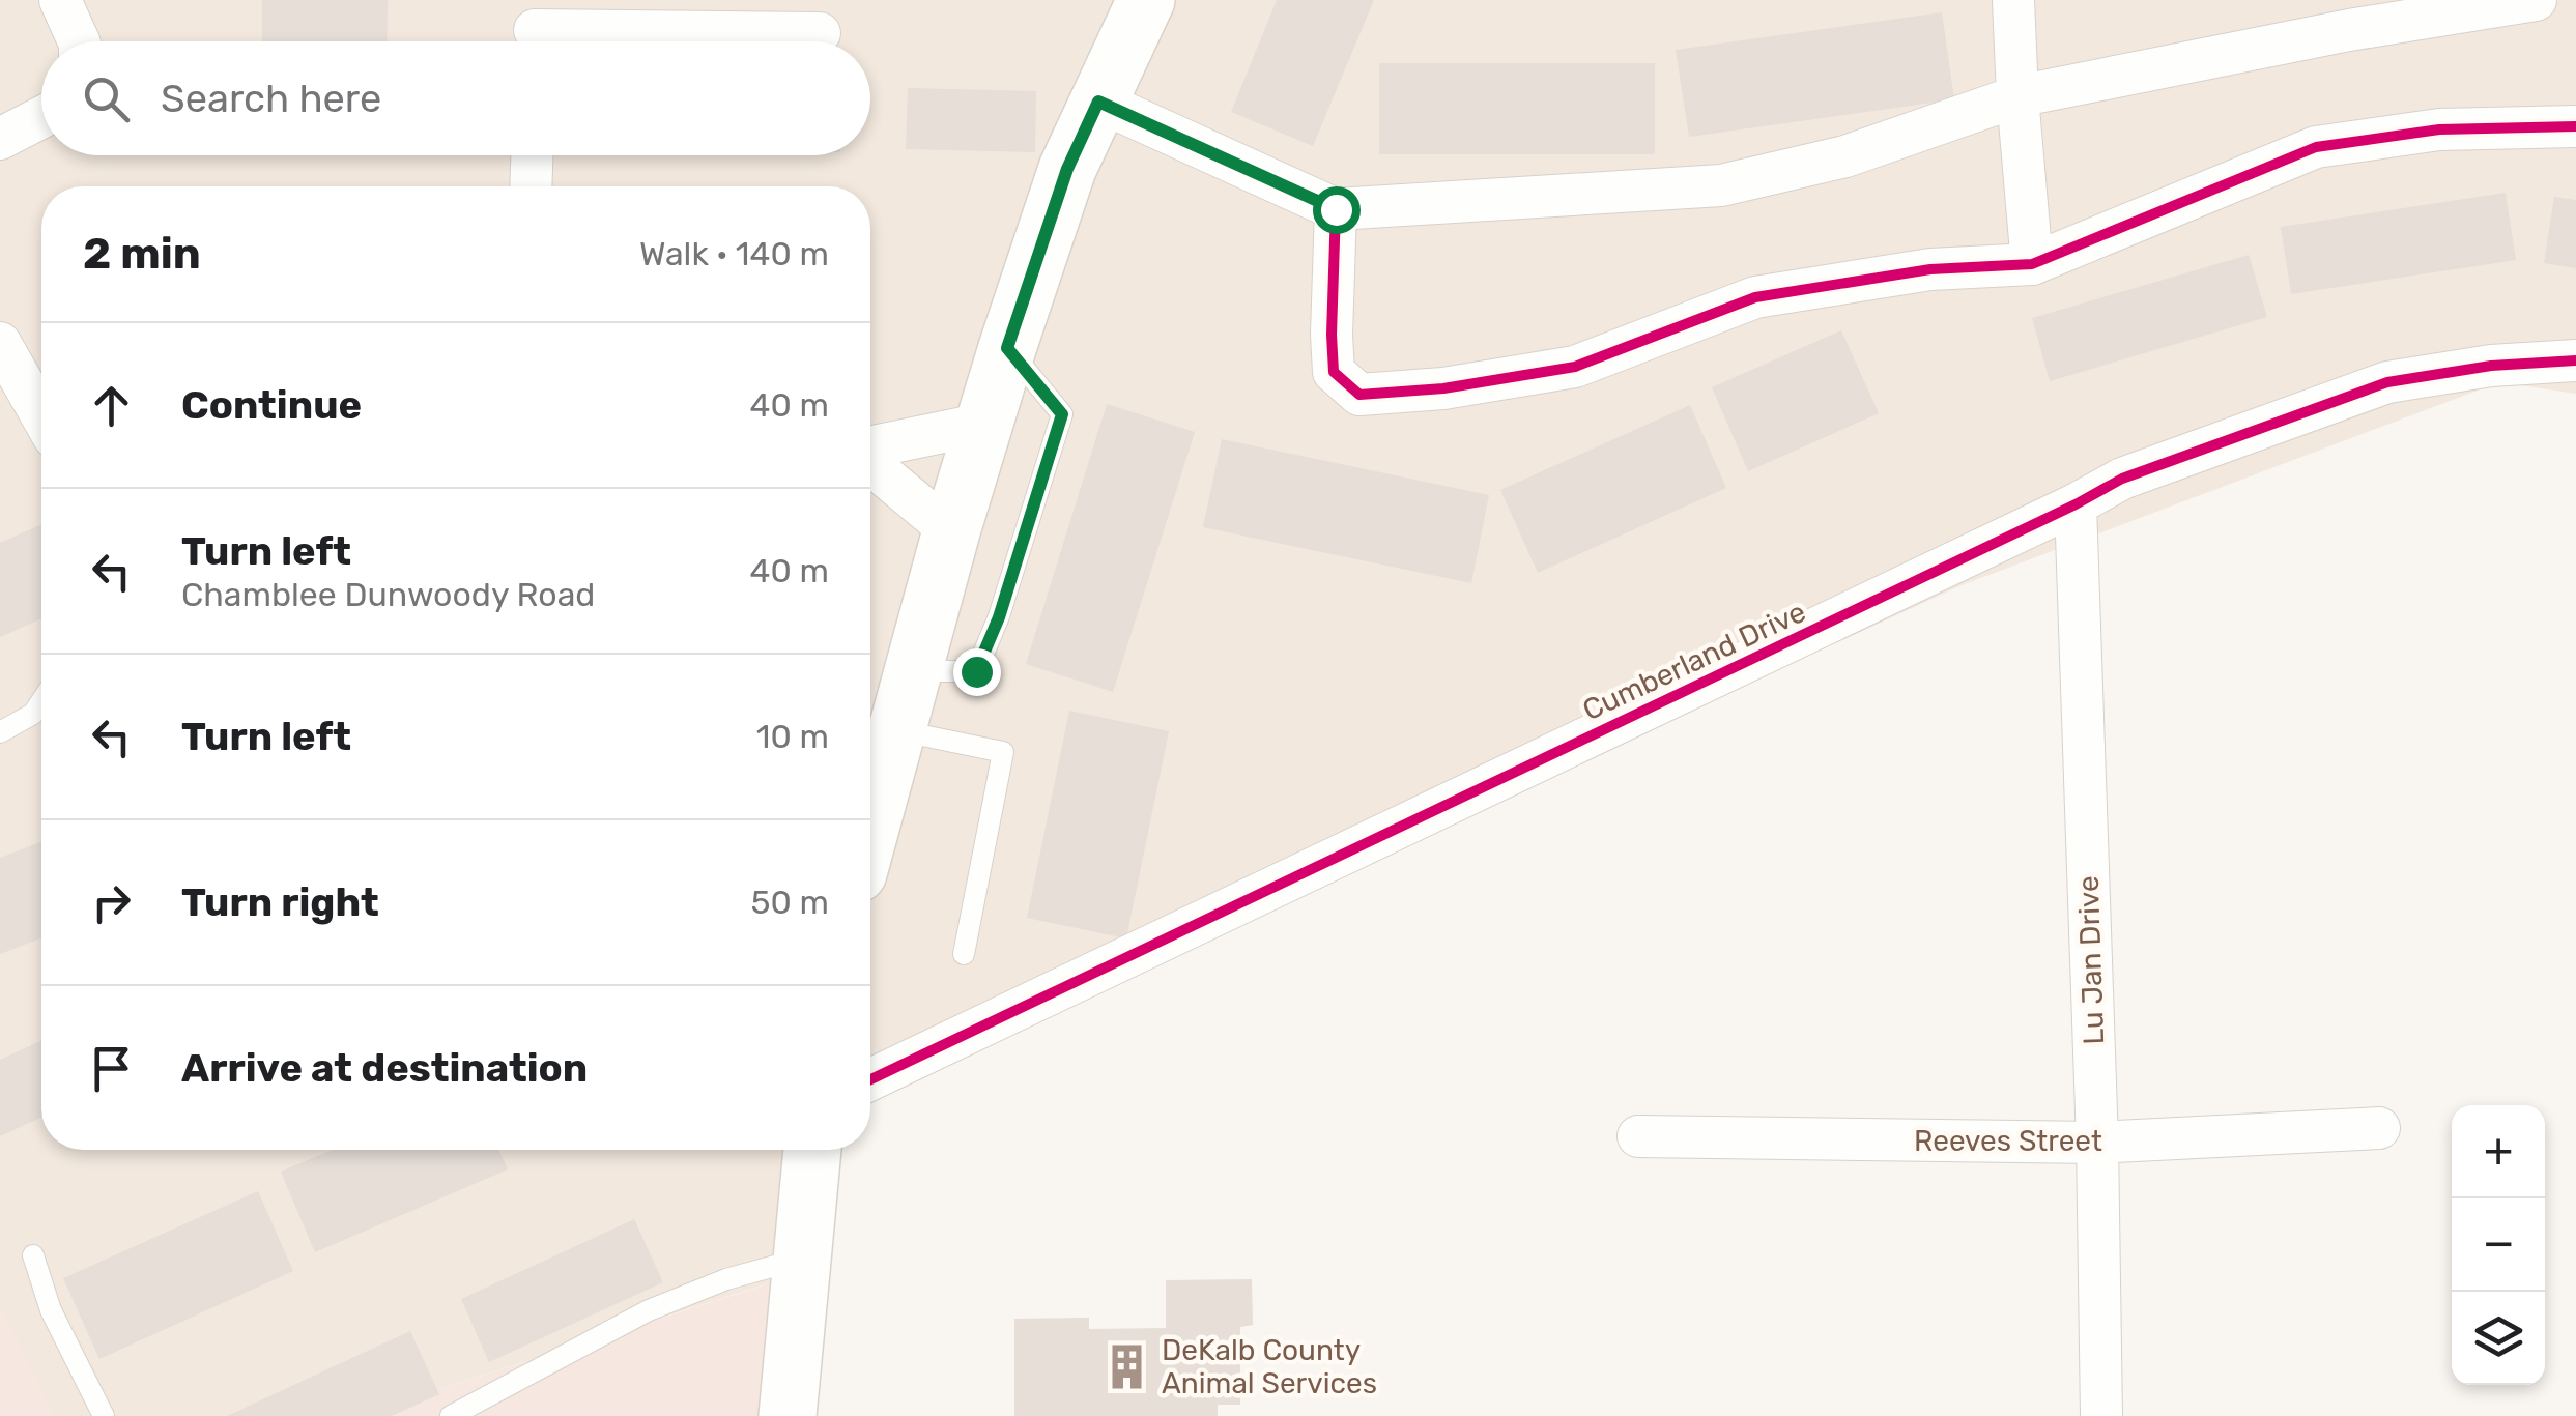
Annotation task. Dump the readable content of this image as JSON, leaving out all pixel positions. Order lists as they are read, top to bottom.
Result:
{
  "streets": {
    "street": ["Cumberland Drive", "Lu Jan Drive", "Reeves Street"]
  },
  "crossings": [
    ["Cumberland Drive", "Lu Jan Drive"],
    ["Lu Jan Drive", "Reeves Street"]
  ],
  "places": {
    "building": ["DeKalb County Animal Services"]
  },
  "page": {
    "search": "Search here",
    "heading": ["2 min", "Walk · 140 m"],
    "list": [
      ["Continue", "40 m"],
      ["Turn left", "Chamblee Dunwoody Road", "40 m"],
      ["Turn left", "10 m"],
      ["Turn right", "50 m"],
      "Arrive at destination"
    ],
    "map_buttons": ["+", "−"]
  }
}
